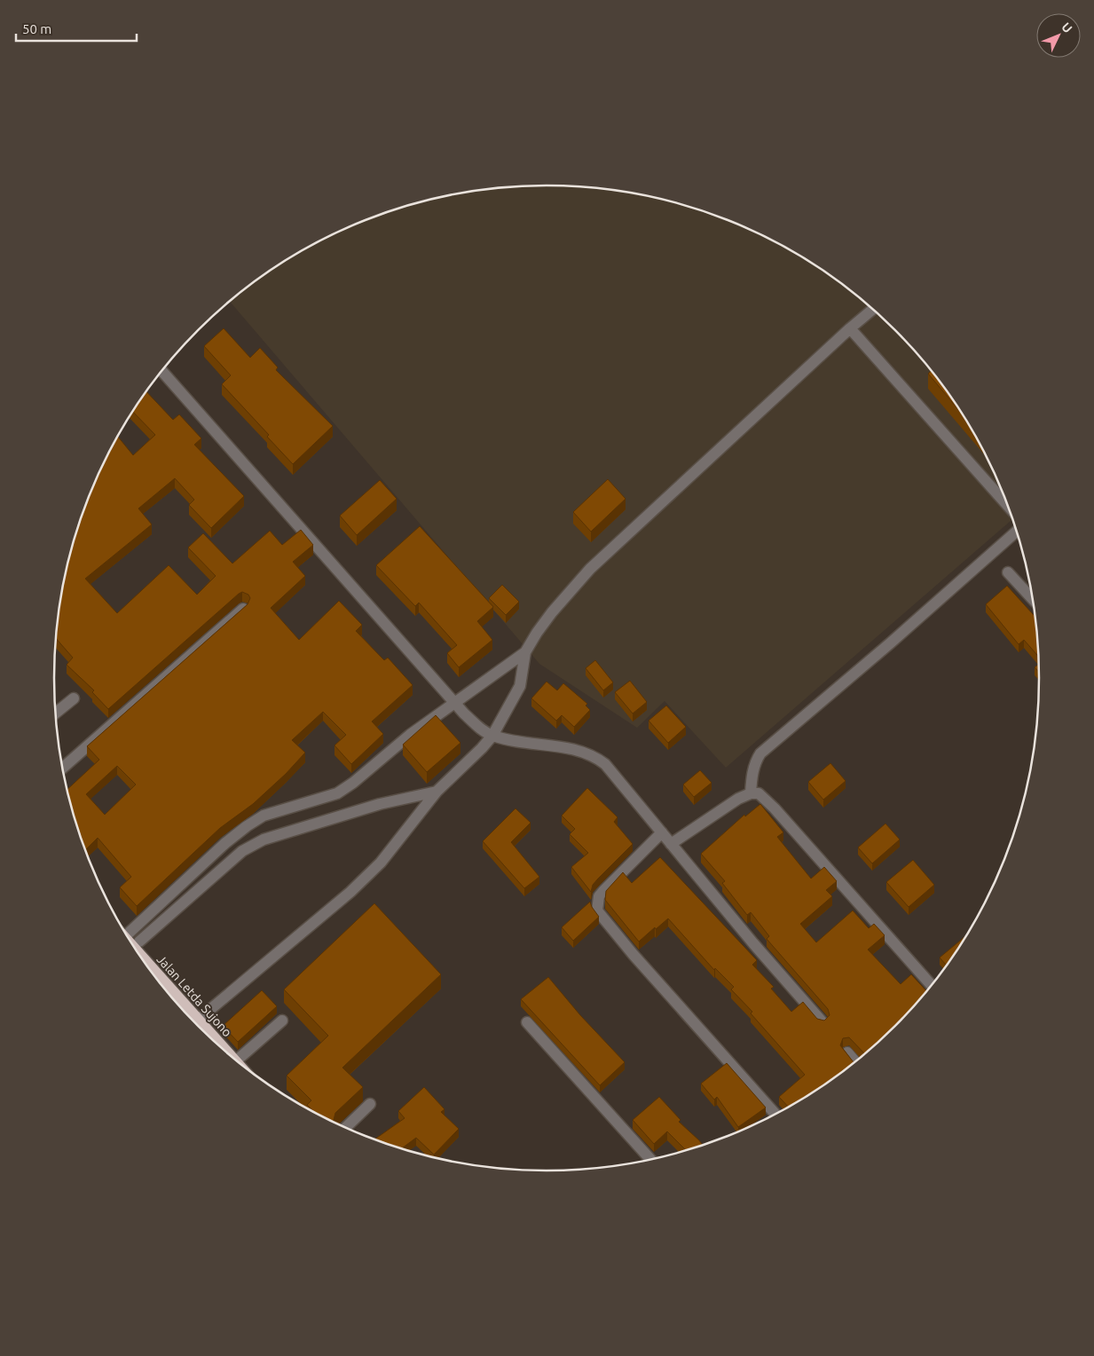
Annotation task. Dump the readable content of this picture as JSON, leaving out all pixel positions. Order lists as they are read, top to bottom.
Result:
{
  "scale_bar": "50 m",
  "north": "top right"
}
